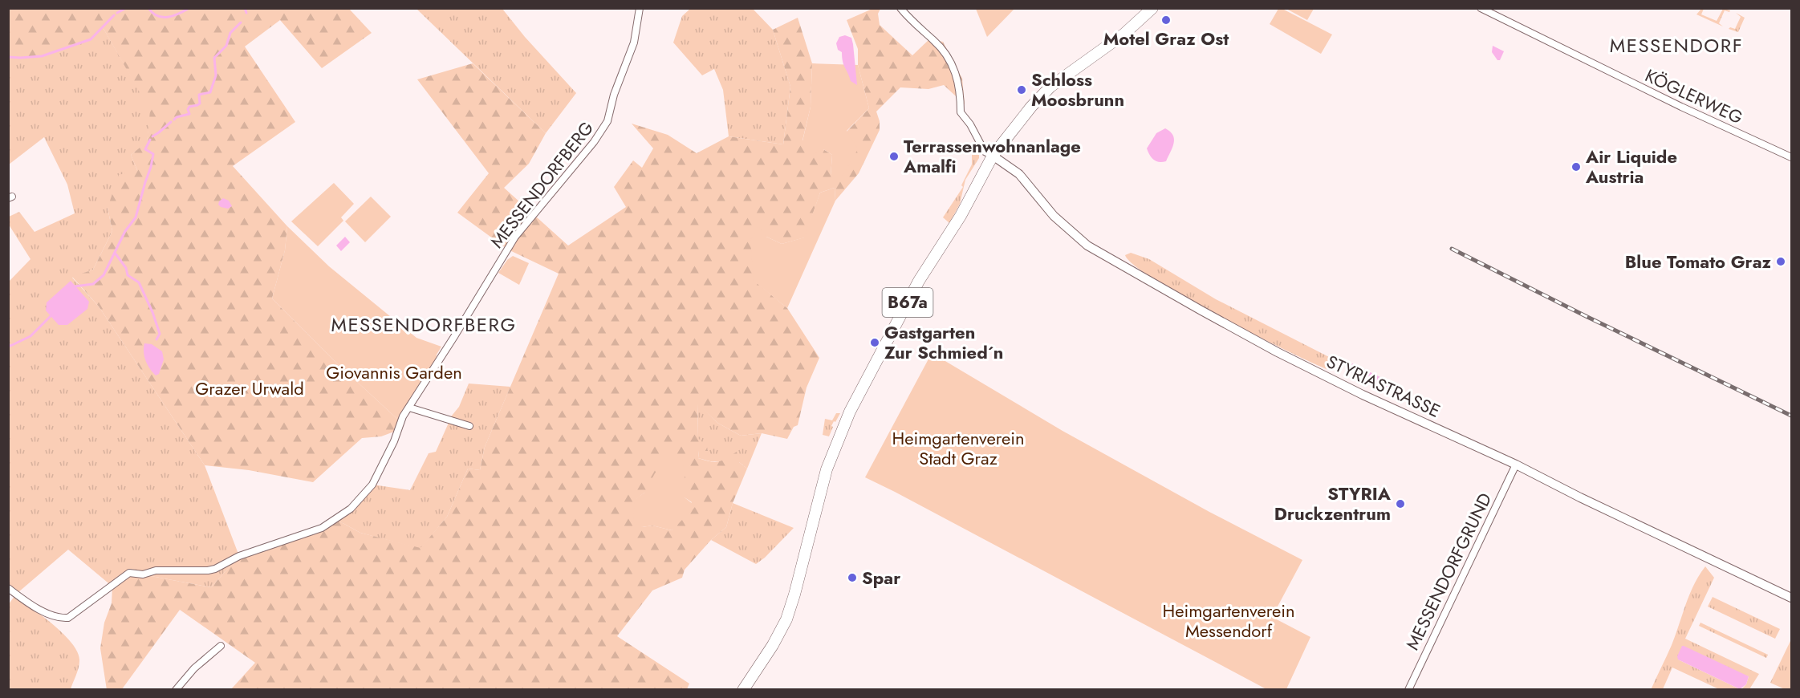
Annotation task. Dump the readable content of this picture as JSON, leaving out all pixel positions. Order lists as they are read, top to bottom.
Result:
{
  "streets": {
    "main road": ["B67a"],
    "street": [
      "KÖGLERWEG",
      "MESSENDORFBERG",
      "STYRIASTRASSE",
      "MESSENDORFGRUND"
    ]
  },
  "crossings": [
    ["B67a", "STYRIASTRASSE"],
    ["STYRIASTRASSE", "MESSENDORFGRUND"]
  ],
  "districts": ["MESSENDORF", "MESSENDORFBERG"],
  "parks": [
    "Giovannis Garden",
    "Grazer Urwald",
    "Heimgartenverein Stadt Graz",
    "Heimgartenverein Messendorf"
  ],
  "places": [
    "Motel Graz Ost",
    "Schloss Moosbrunn",
    "Terrassenwohnanlage Amalfi",
    "Air Liquide Austria",
    "Blue Tomato Graz",
    "Gastgarten Zur Schmied´n",
    "STYRIA Druckzentrum",
    "Spar"
  ]
}
